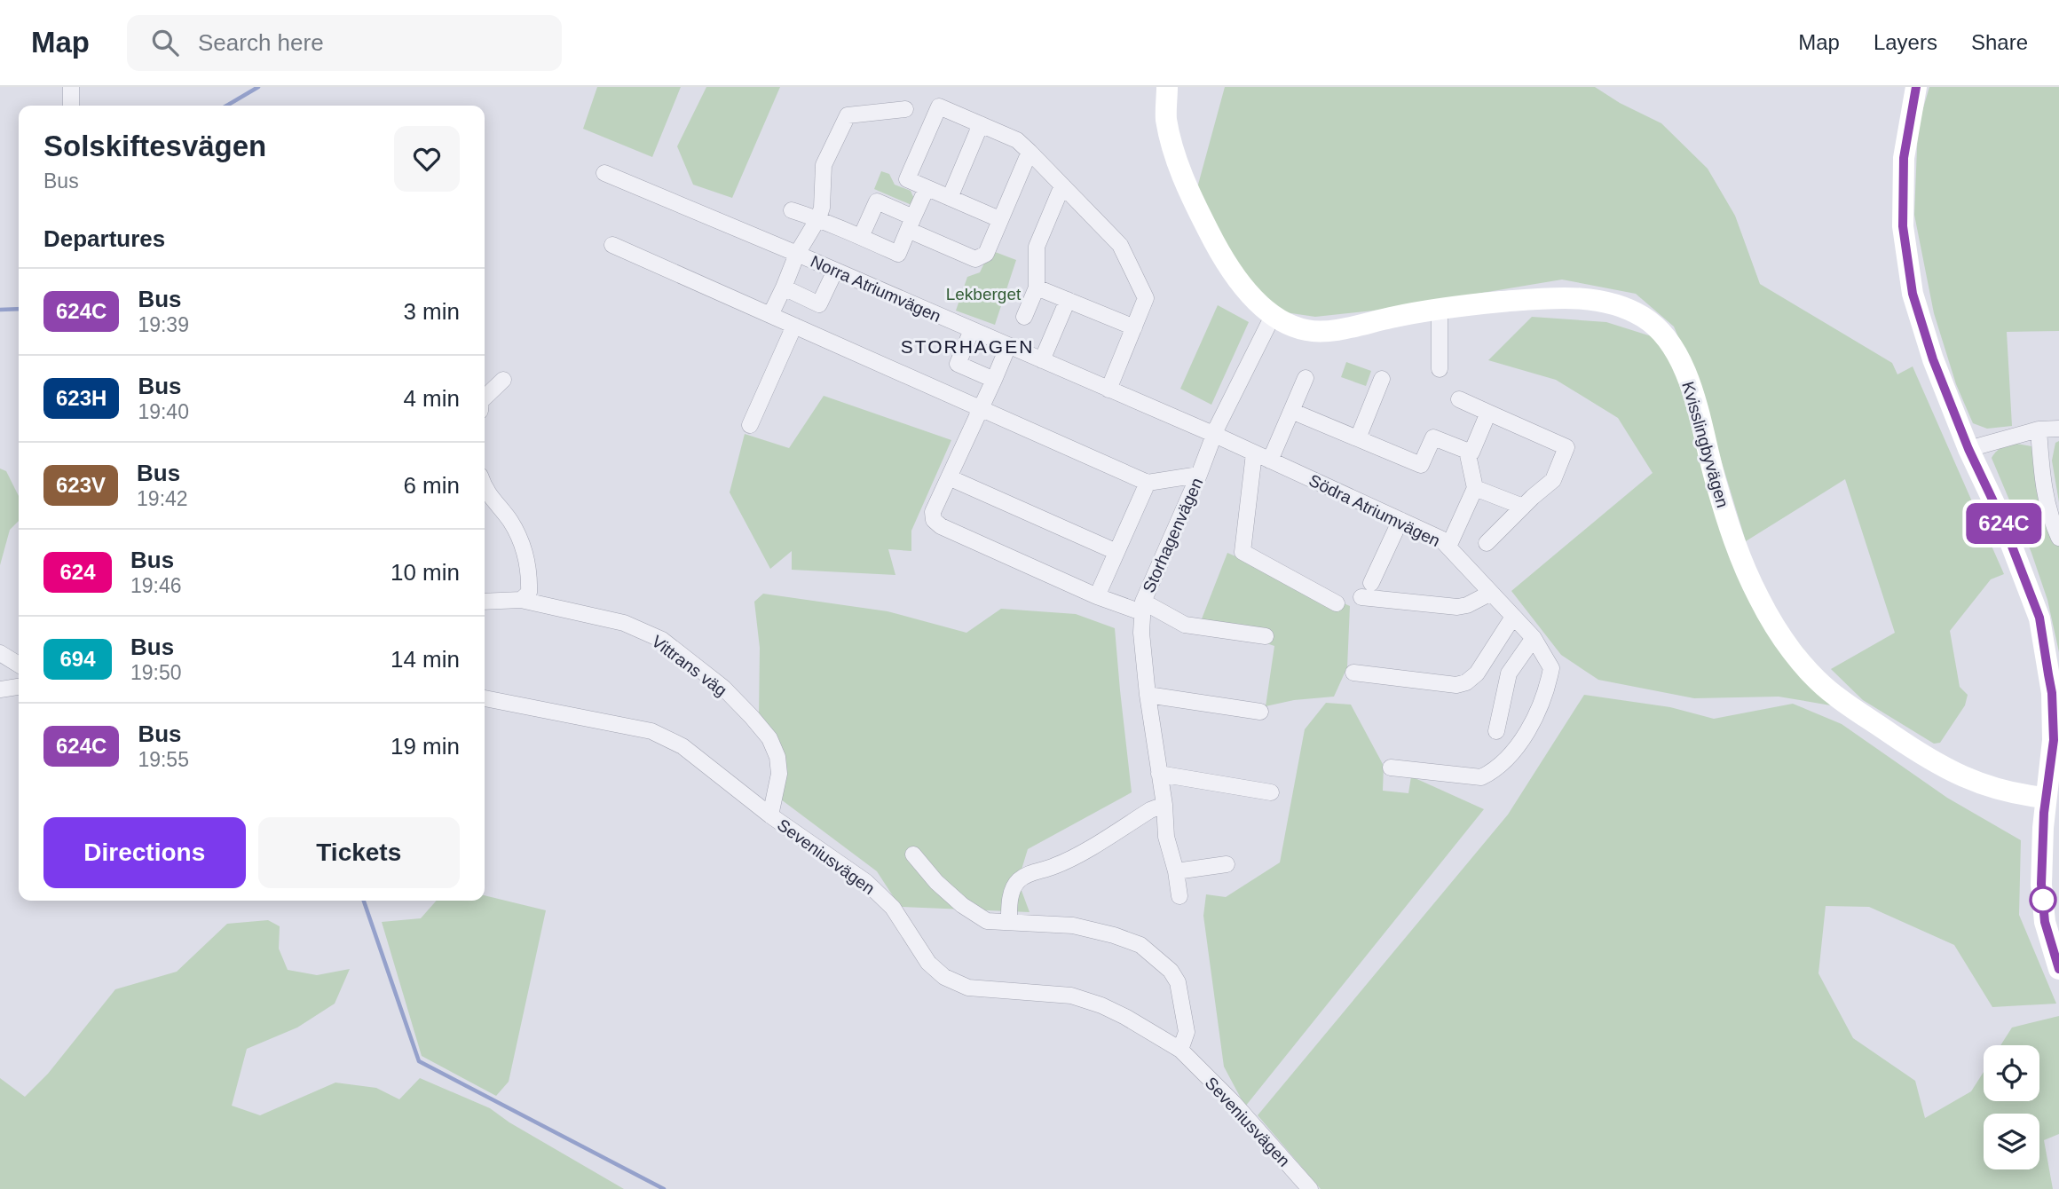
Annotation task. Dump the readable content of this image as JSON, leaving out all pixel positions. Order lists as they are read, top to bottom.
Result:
{
  "streets": {
    "street": [
      "Norra Atriumvägen",
      "Kvisslingbyvägen",
      "Södra Atriumvägen",
      "Storhagenvägen",
      "Vittrans väg",
      "Seveniusvägen"
    ]
  },
  "crossings": [
    ["Norra Atriumvägen", "Södra Atriumvägen"],
    ["Norra Atriumvägen", "Storhagenvägen"],
    ["Kvisslingbyvägen", "Storhagenvägen"],
    ["Södra Atriumvägen", "Storhagenvägen"],
    ["Vittrans väg", "Seveniusvägen"]
  ],
  "districts": ["STORHAGEN"],
  "parks": ["Lekberget"],
  "lines": ["bus line 624C"],
  "page": {
    "header": "Map",
    "search": "Search here",
    "nav": ["Map", "Layers", "Share"],
    "on_map": "624C",
    "heading": [
      ["Solskiftesvägen", "Bus"],
      "Departures"
    ],
    "list": [
      {
        "mark": "624C",
        "name": "Bus",
        "note": "19:39",
        "value": "3 min"
      },
      {
        "mark": "623H",
        "name": "Bus",
        "note": "19:40",
        "value": "4 min"
      },
      {
        "mark": "623V",
        "name": "Bus",
        "note": "19:42",
        "value": "6 min"
      },
      {
        "mark": "624",
        "name": "Bus",
        "note": "19:46",
        "value": "10 min"
      },
      {
        "mark": "694",
        "name": "Bus",
        "note": "19:50",
        "value": "14 min"
      },
      {
        "mark": "624C",
        "name": "Bus",
        "note": "19:55",
        "value": "19 min"
      }
    ],
    "buttons": ["Directions", "Tickets"]
  }
}
